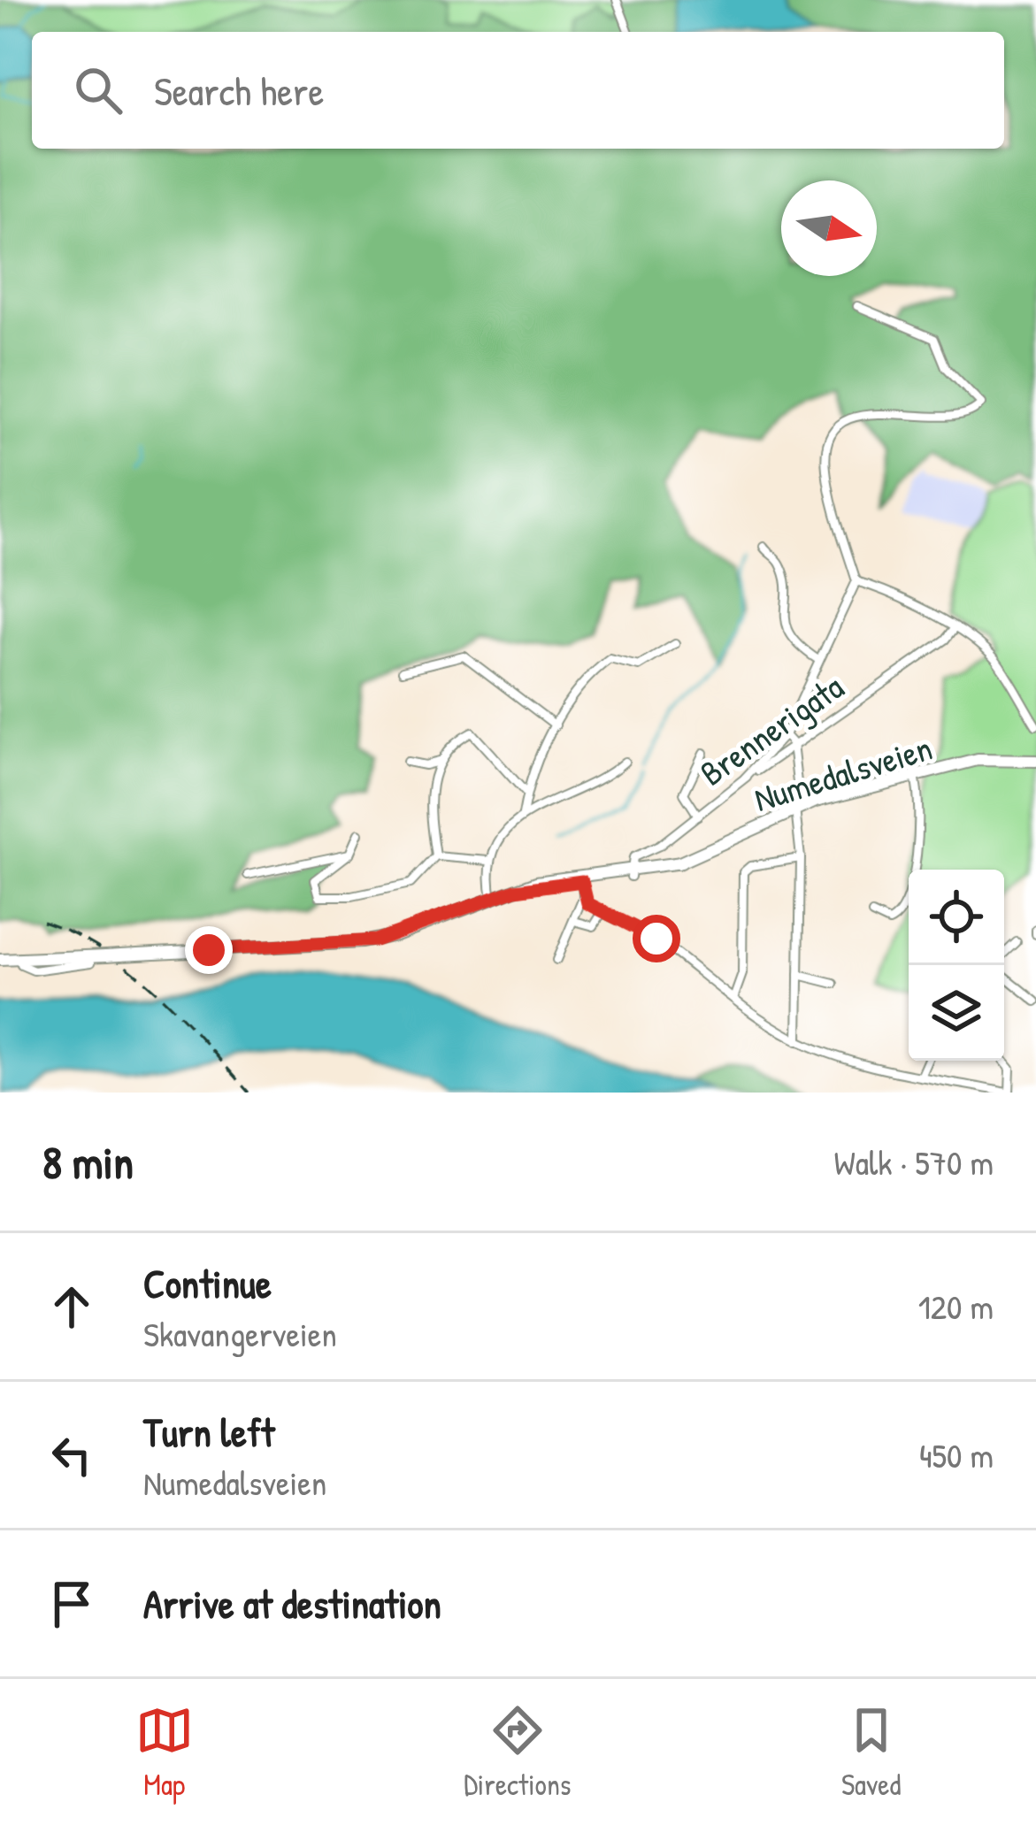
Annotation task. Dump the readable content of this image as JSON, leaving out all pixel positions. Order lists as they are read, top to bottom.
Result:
{
  "streets": {
    "main road": ["Numedalsveien"],
    "street": ["Brennerigata"]
  },
  "crossings": [
    ["Brennerigata", "Numedalsveien"]
  ],
  "north": "right",
  "page": {
    "search": "Search here",
    "heading": ["8 min", "Walk · 570 m"],
    "list": [
      ["Continue", "Skavangerveien", "120 m"],
      ["Turn left", "Numedalsveien", "450 m"],
      "Arrive at destination"
    ],
    "nav": ["Map", "Directions", "Saved"]
  }
}
